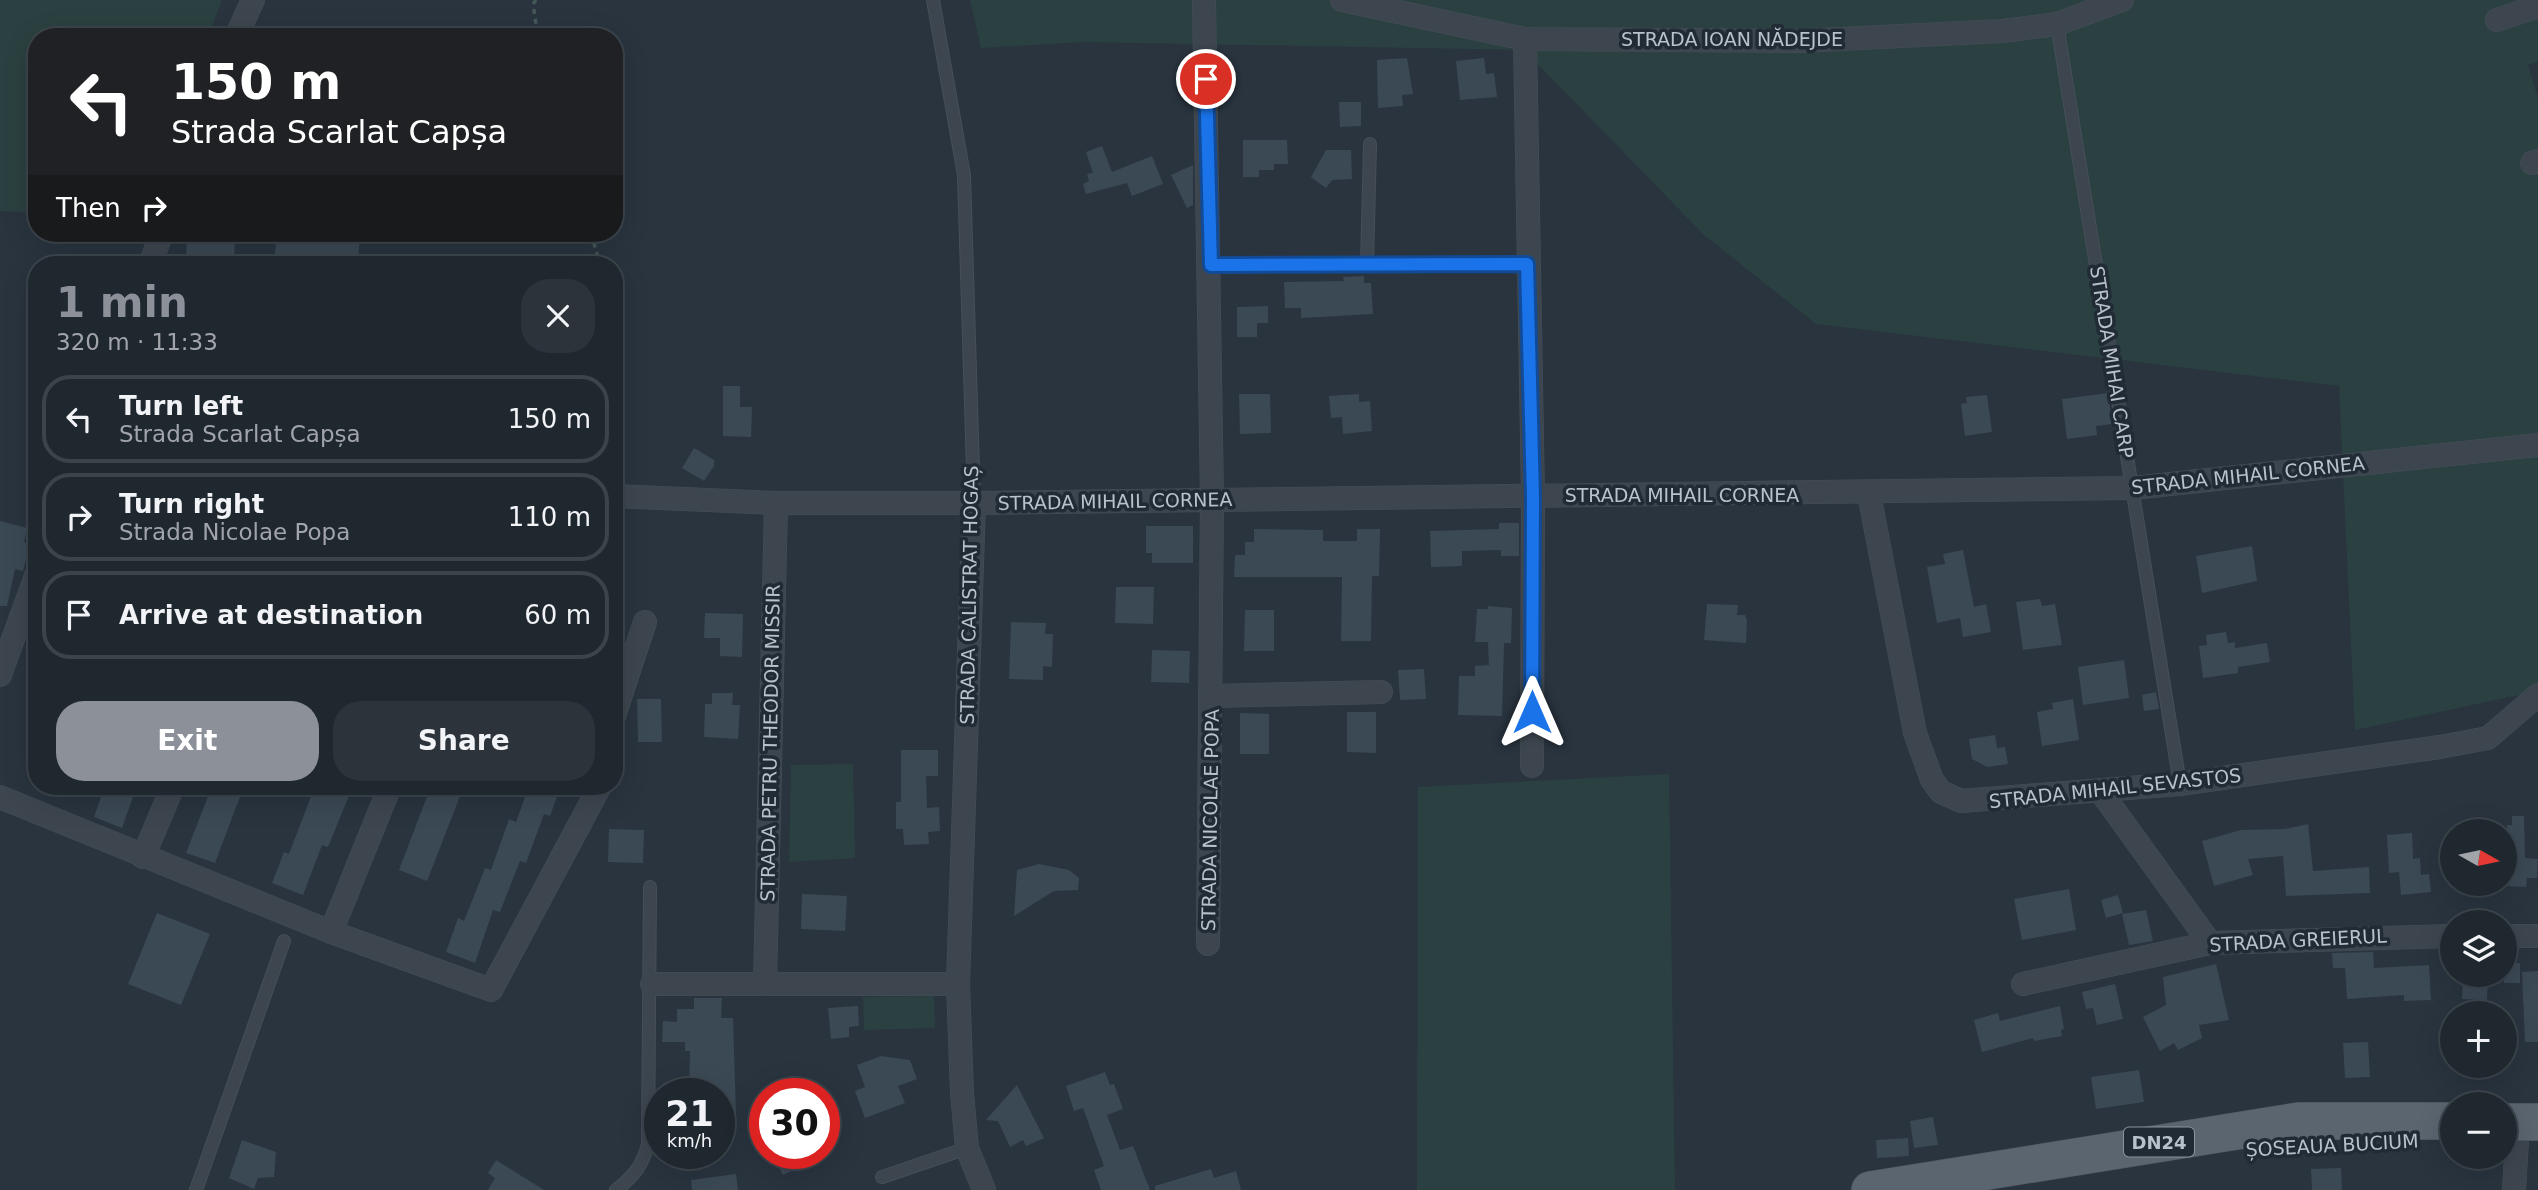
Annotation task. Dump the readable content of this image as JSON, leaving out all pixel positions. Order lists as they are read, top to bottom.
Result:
{
  "streets": {
    "main road": ["DN24", "ȘOSEAUA BUCIUM"],
    "street": [
      "STRADA IOAN NĂDEJDE",
      "STRADA MIHAIL CORNEA",
      "STRADA CALISTRAT HOGAȘ",
      "STRADA PETRU THEODOR MISSIR",
      "STRADA MIHAIL SEVASTOS",
      "STRADA NICOLAE POPA",
      "STRADA GREIERUL"
    ],
    "lane": ["STRADA MIHAI CARP"]
  },
  "crossings": [
    ["STRADA IOAN NĂDEJDE", "STRADA MIHAI CARP"],
    ["STRADA MIHAI CARP", "STRADA MIHAIL CORNEA"],
    ["STRADA MIHAI CARP", "STRADA MIHAIL SEVASTOS"],
    ["STRADA MIHAIL CORNEA", "STRADA CALISTRAT HOGAȘ"],
    ["STRADA MIHAIL CORNEA", "STRADA PETRU THEODOR MISSIR"],
    ["STRADA MIHAIL CORNEA", "STRADA MIHAIL SEVASTOS"],
    ["STRADA MIHAIL CORNEA", "STRADA NICOLAE POPA"]
  ],
  "north": "right",
  "page": {
    "turn": ["150 m", "Strada Scarlat Capșa"],
    "then": "Then",
    "heading": ["1 min", "320 m · 11:33"],
    "list": [
      {
        "name": "Turn left",
        "note": "Strada Scarlat Capșa",
        "value": "150 m"
      },
      {
        "name": "Turn right",
        "note": "Strada Nicolae Popa",
        "value": "110 m"
      },
      {
        "name": "Arrive at destination",
        "value": "60 m"
      }
    ],
    "buttons": ["Exit", "Share"],
    "map_buttons": ["+", "−"],
    "speed": "21 km/h",
    "limit": "30"
  }
}
